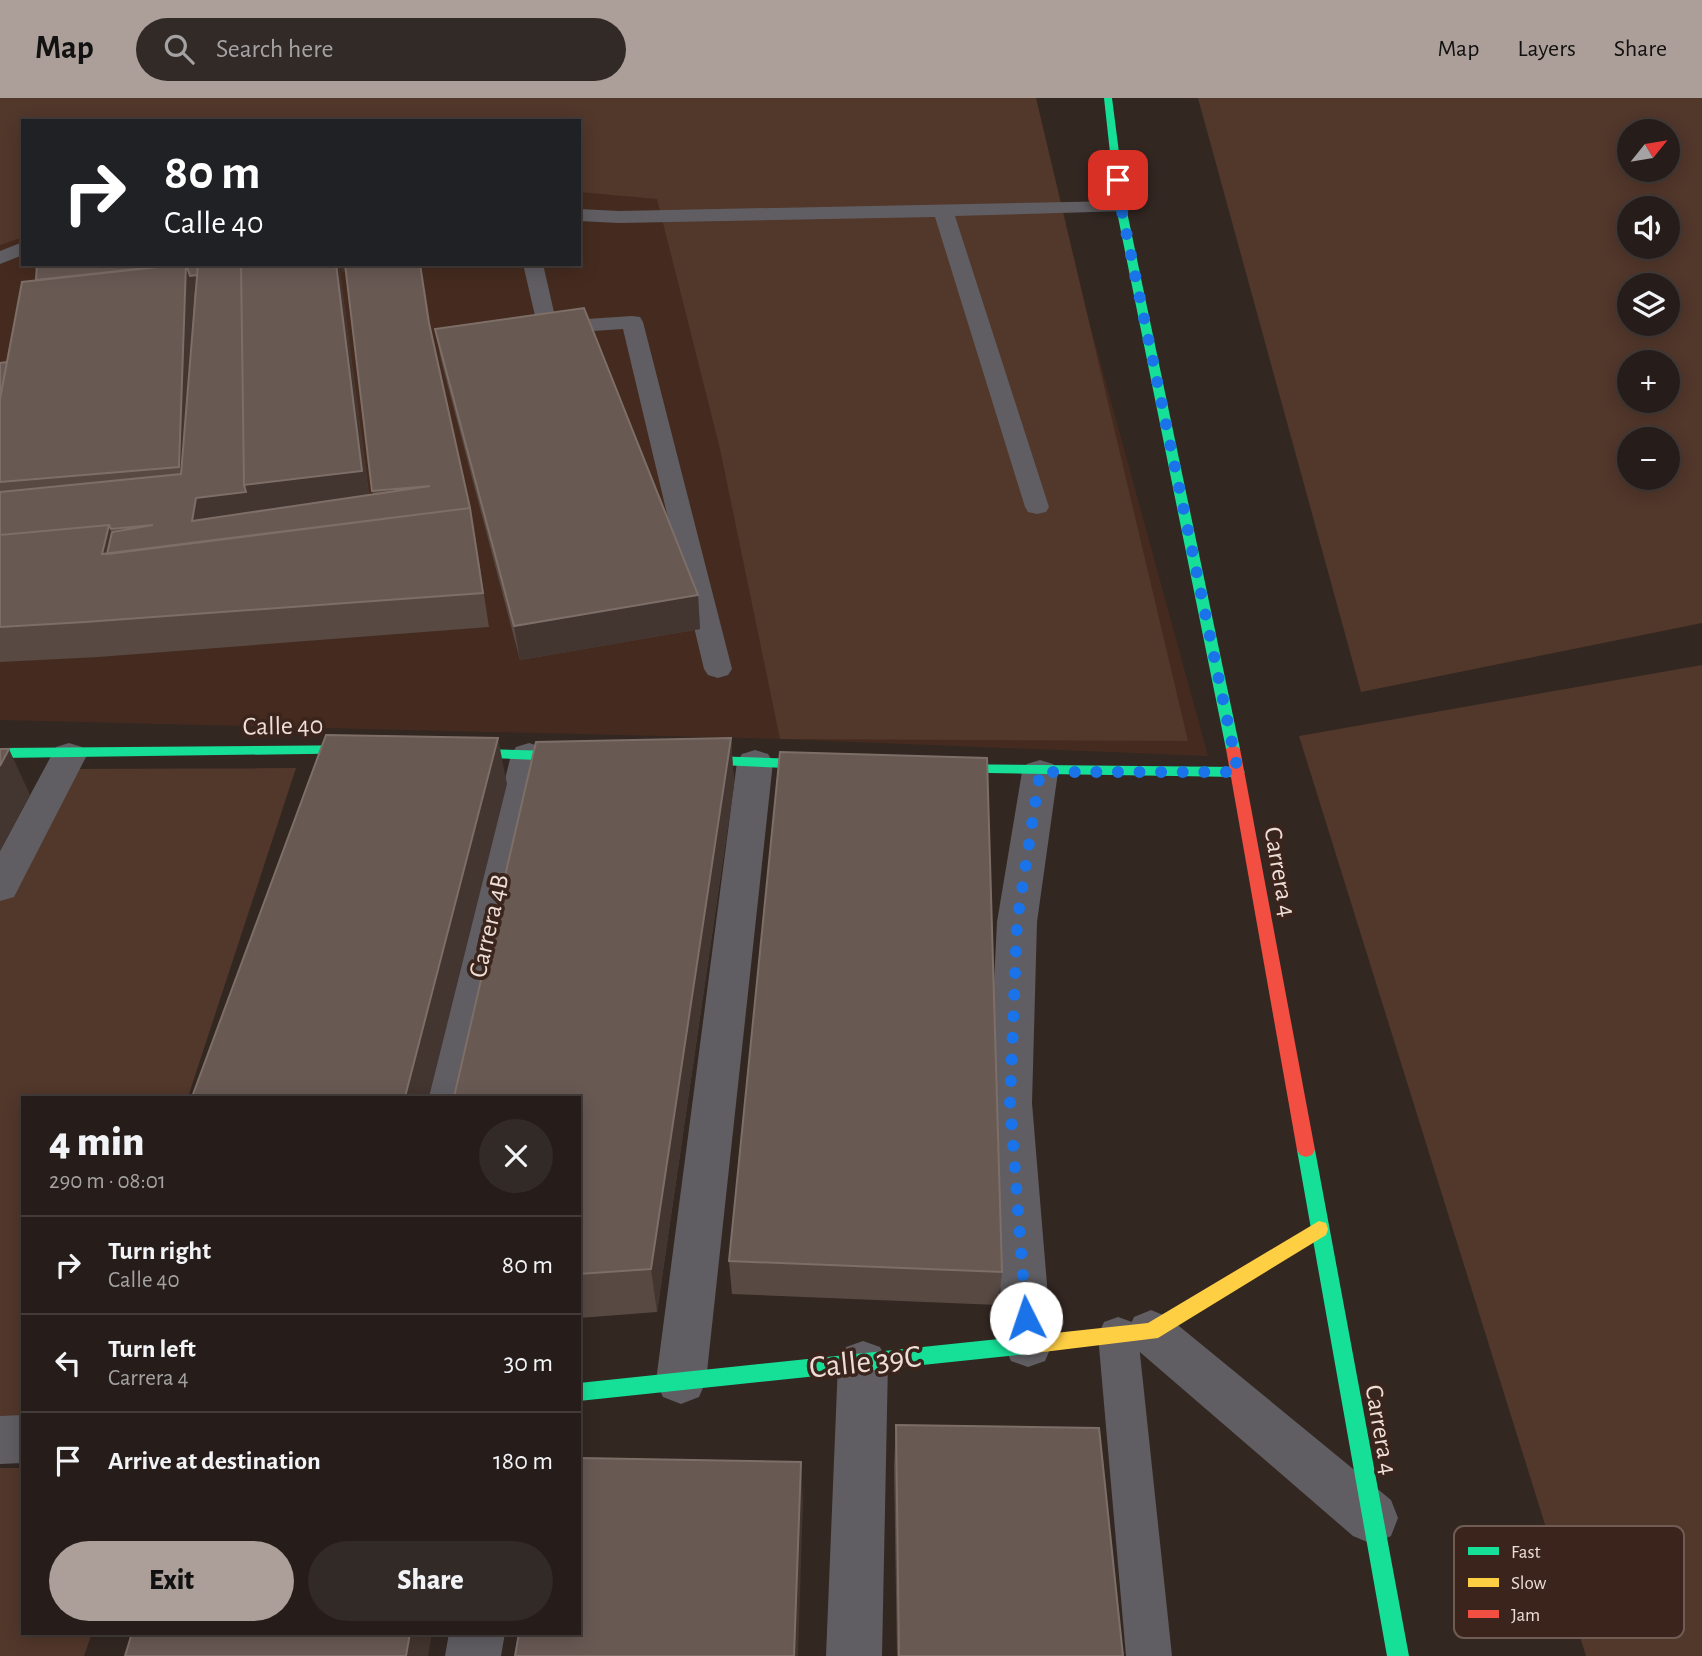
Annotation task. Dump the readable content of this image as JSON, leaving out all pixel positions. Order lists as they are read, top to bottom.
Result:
{
  "streets": {
    "main road": ["Calle 40", "Carrera 4", "Calle 39C"],
    "street": ["Carrera 4B"]
  },
  "crossings": [
    ["Carrera 4", "Calle 39C"]
  ],
  "legend": ["Fast", "Slow", "Jam"],
  "north": "top right",
  "page": {
    "header": "Map",
    "search": "Search here",
    "nav": ["Map", "Layers", "Share"],
    "map_buttons": ["+", "−"],
    "turn": ["80 m", "Calle 40"],
    "heading": ["4 min", "290 m · 08:01"],
    "list": [
      {
        "name": "Turn right",
        "note": "Calle 40",
        "value": "80 m"
      },
      {
        "name": "Turn left",
        "note": "Carrera 4",
        "value": "30 m"
      },
      {
        "name": "Arrive at destination",
        "value": "180 m"
      }
    ],
    "buttons": ["Exit", "Share"]
  }
}
